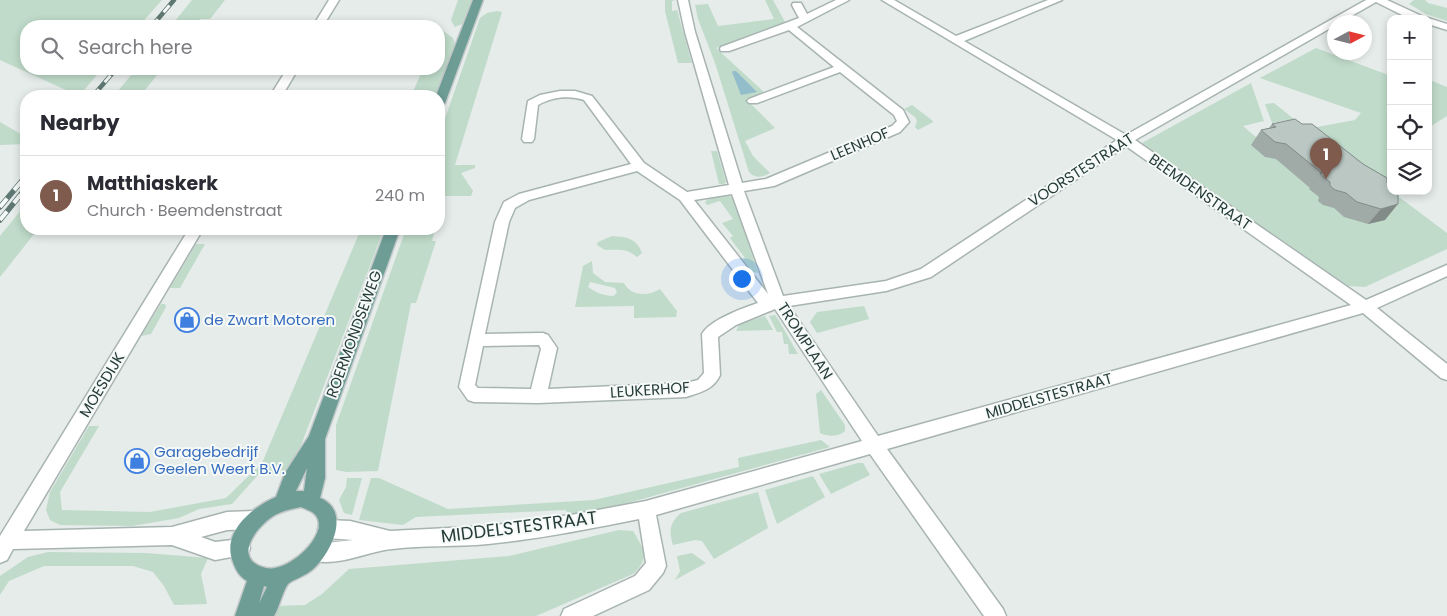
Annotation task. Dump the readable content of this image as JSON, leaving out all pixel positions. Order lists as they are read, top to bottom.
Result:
{
  "streets": {
    "main road": ["ROERMONDSEWEG"],
    "street": [
      "LEENHOF",
      "VOORSTESTRAAT",
      "BEEMDENSTRAAT",
      "TROMPLAAN",
      "MOESDIJK",
      "LEUKERHOF",
      "MIDDELSTESTRAAT"
    ]
  },
  "crossings": [
    ["LEENHOF", "TROMPLAAN"],
    ["VOORSTESTRAAT", "BEEMDENSTRAAT"],
    ["VOORSTESTRAAT", "TROMPLAAN"],
    ["VOORSTESTRAAT", "LEUKERHOF"],
    ["BEEMDENSTRAAT", "MIDDELSTESTRAAT"],
    ["ROERMONDSEWEG", "MOESDIJK"],
    ["ROERMONDSEWEG", "MIDDELSTESTRAAT"],
    ["TROMPLAAN", "LEUKERHOF"],
    ["TROMPLAAN", "MIDDELSTESTRAAT"],
    ["MOESDIJK", "MIDDELSTESTRAAT"]
  ],
  "places": {
    "shop": ["de Zwart Motoren", "Garagebedrijf Geelen Weert B.V."]
  },
  "north": "right",
  "page": {
    "map_buttons": ["+", "−"],
    "search": "Search here",
    "heading": "Nearby",
    "pins": "1",
    "list": [
      {
        "mark": "1",
        "name": "Matthiaskerk",
        "note": "Church · Beemdenstraat",
        "value": "240 m"
      }
    ]
  }
}
